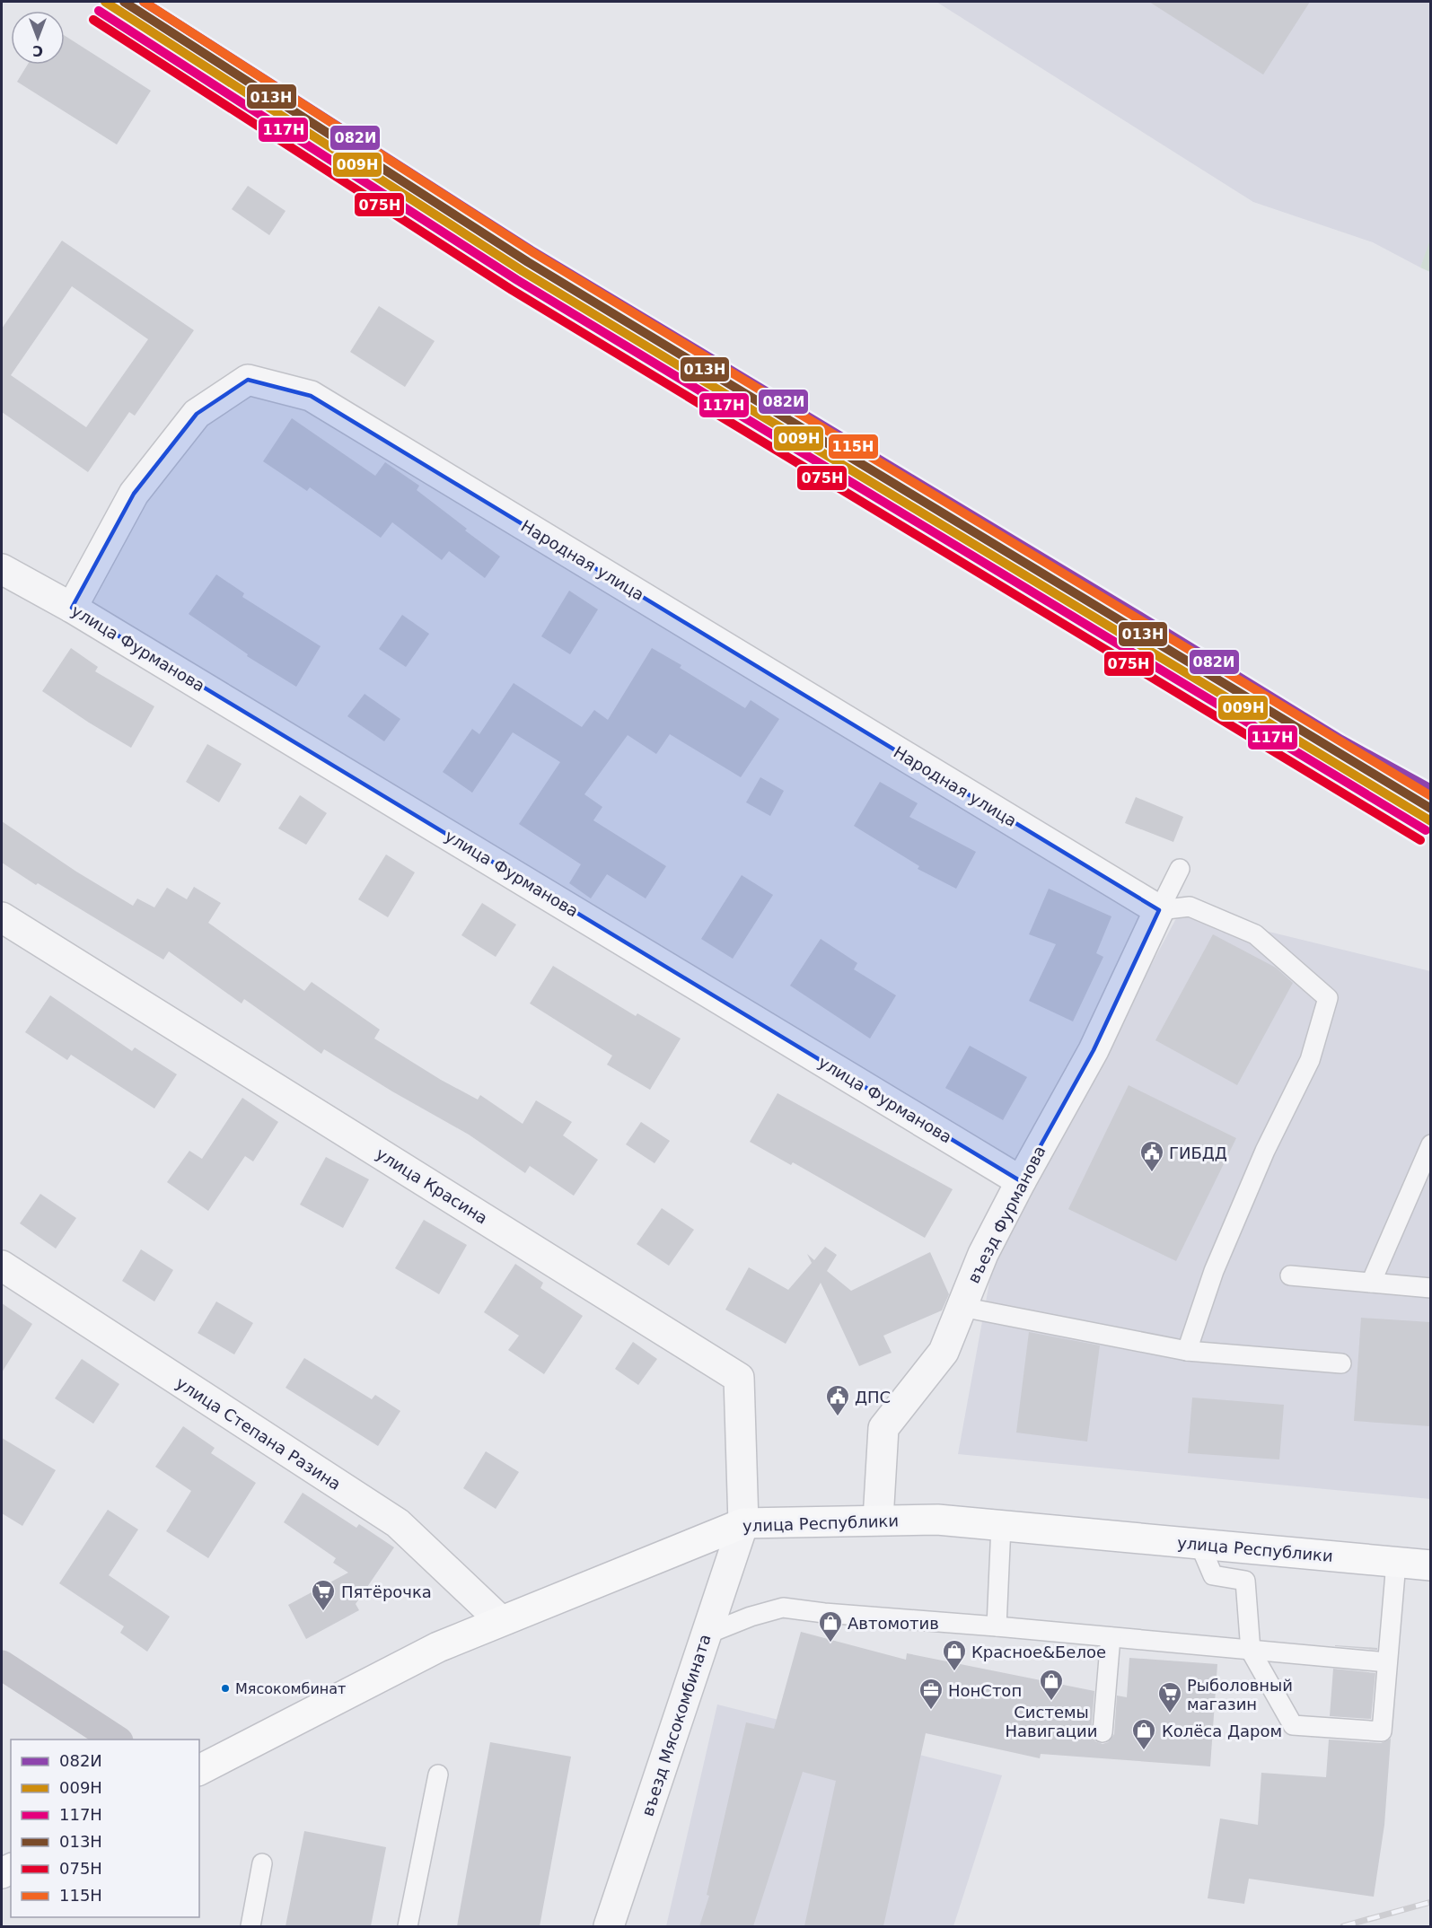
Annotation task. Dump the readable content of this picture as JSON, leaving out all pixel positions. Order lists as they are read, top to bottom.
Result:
{
  "streets": {
    "main road": ["улица Республики"],
    "street": [
      "Народная улица",
      "улица Фурманова",
      "улица Красина",
      "въезд Фурманова",
      "улица Степана Разина",
      "въезд Мясокомбината"
    ]
  },
  "crossings": [
    ["Народная улица", "улица Фурманова"],
    ["Народная улица", "въезд Фурманова"],
    ["улица Фурманова", "въезд Фурманова"],
    ["улица Красина", "улица Республики"],
    ["улица Красина", "въезд Мясокомбината"],
    ["въезд Фурманова", "улица Республики"],
    ["улица Степана Разина", "улица Республики"],
    ["улица Республики", "въезд Мясокомбината"]
  ],
  "places": {
    "public building": ["ГИБДД", "ДПС"],
    "supermarket": ["Пятёрочка", "Рыболовный магазин"],
    "shop": [
      "Автомотив",
      "Красное&Белое",
      "Системы Навигации",
      "Колёса Даром"
    ],
    "other": ["Мясокомбинат"],
    "office": ["НонСтоп"]
  },
  "lines": [
    "transit line 082И",
    "transit line 009Н",
    "transit line 013Н",
    "transit line 115Н",
    "transit line 117Н",
    "transit line 075Н"
  ],
  "legend": [
    "082И",
    "009Н",
    "117Н",
    "013Н",
    "075Н",
    "115Н"
  ],
  "north": "bottom"
}
